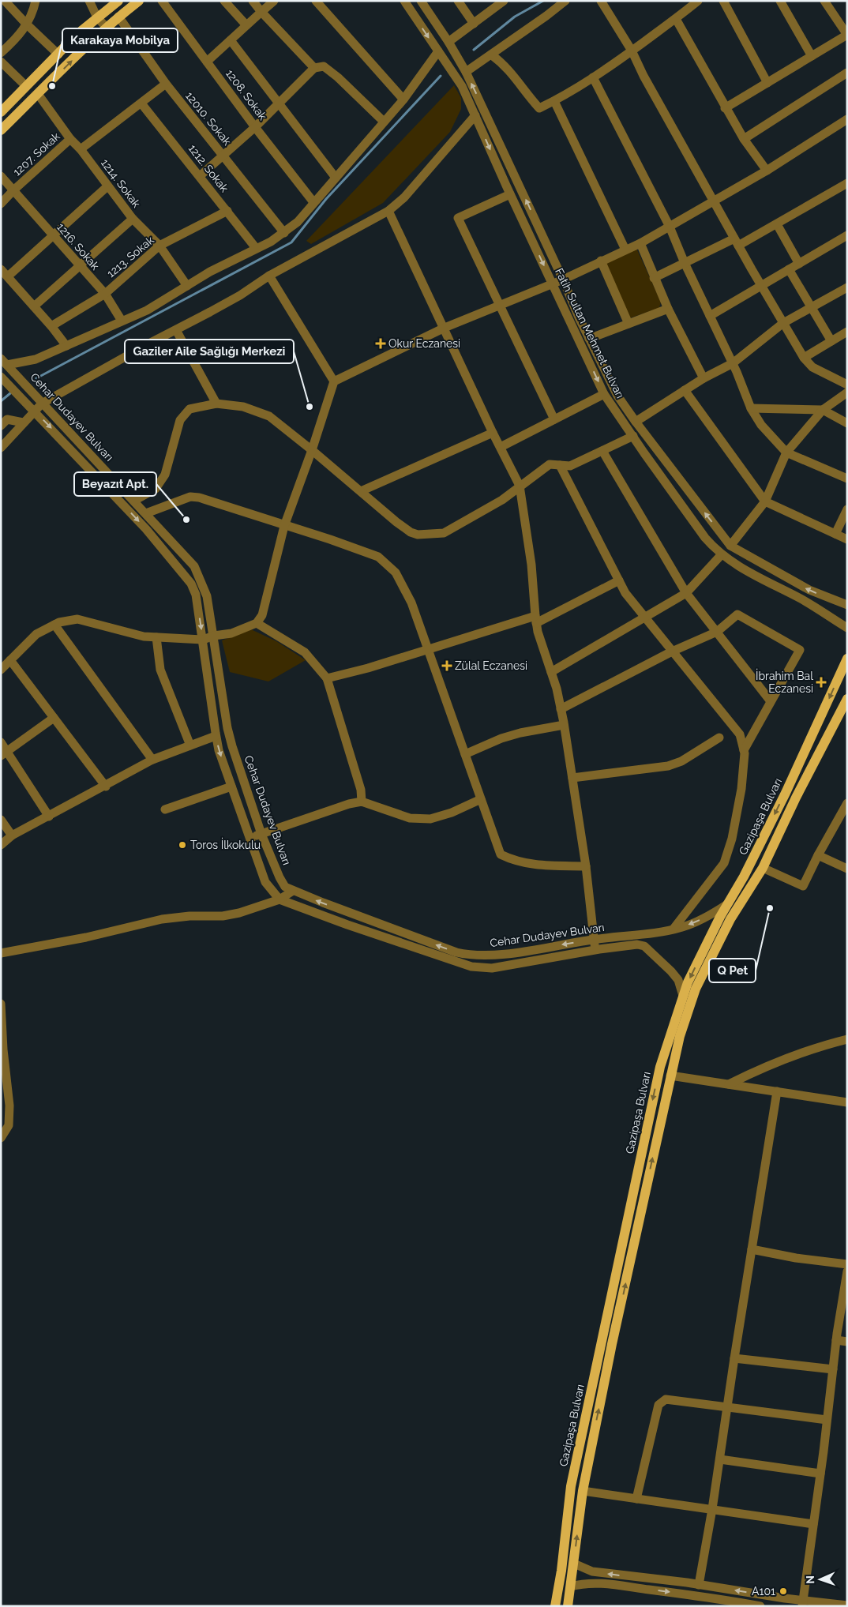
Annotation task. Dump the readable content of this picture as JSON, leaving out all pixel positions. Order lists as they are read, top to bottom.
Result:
{
  "streets": {
    "main road": ["Gazipaşa Bulvarı"],
    "street": [
      "1208. Sokak",
      "12010. Sokak",
      "1207. Sokak",
      "1212. Sokak",
      "1214. Sokak",
      "1216. Sokak",
      "1213. Sokak",
      "Fatih Sultan Mehmet Bulvarı",
      "Cehar Dudayev Bulvarı"
    ]
  },
  "crossings": [
    ["1207. Sokak", "1214. Sokak"],
    ["1207. Sokak", "1216. Sokak"],
    ["1212. Sokak", "1213. Sokak"],
    ["1214. Sokak", "1213. Sokak"],
    ["1216. Sokak", "1213. Sokak"],
    ["Cehar Dudayev Bulvarı", "Gazipaşa Bulvarı"]
  ],
  "places": {
    "other": [
      "Karakaya Mobilya",
      "Gaziler Aile Sağlığı Merkezi",
      "Beyazıt Apt.",
      "Toros İlkokulu",
      "Q Pet",
      "A101"
    ],
    "health": ["Okur Eczanesi", "Zülal Eczanesi", "İbrahim Bal Eczanesi"]
  },
  "north": "left"
}
